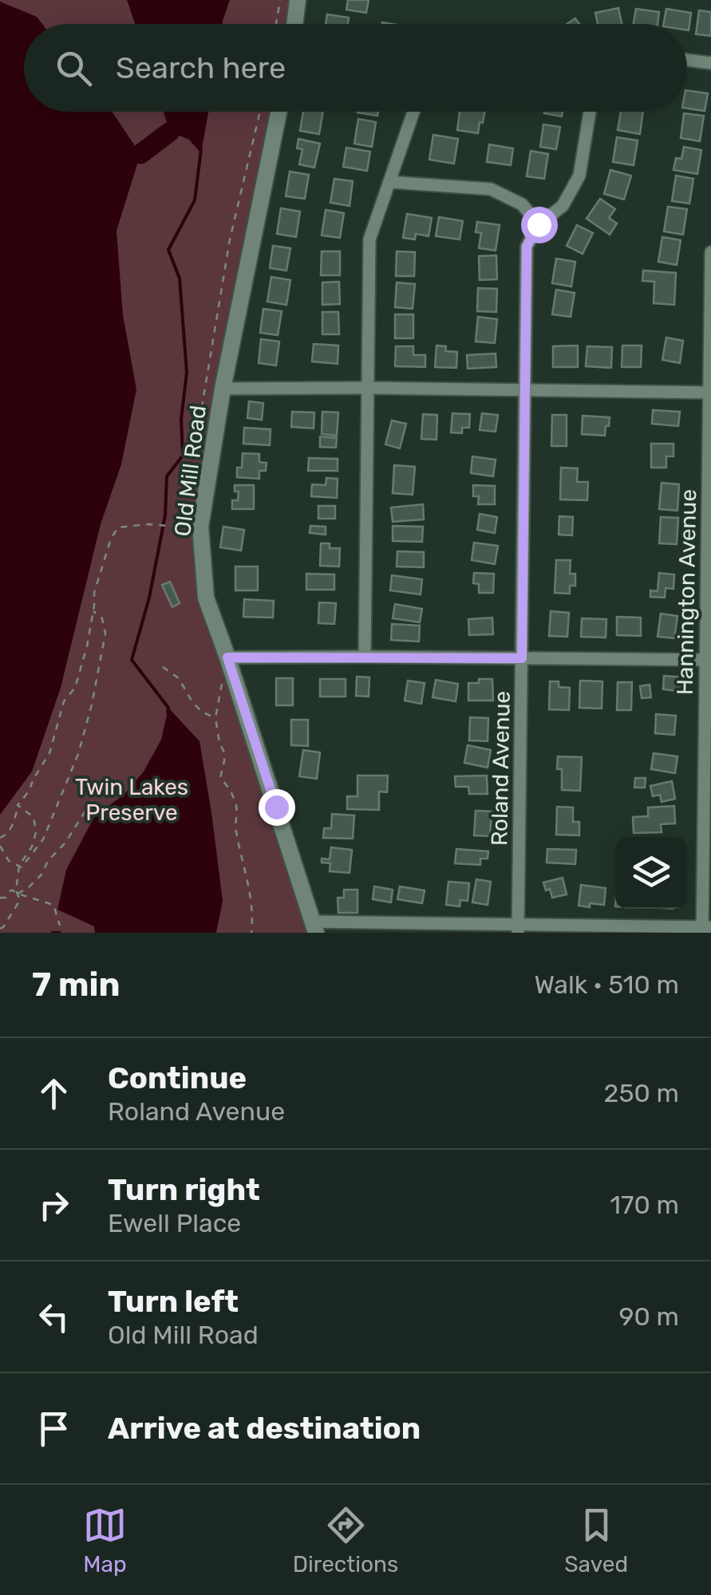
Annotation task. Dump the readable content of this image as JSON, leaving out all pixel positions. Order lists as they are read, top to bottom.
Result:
{
  "streets": {
    "street": ["Old Mill Road", "Hannington Avenue", "Roland Avenue"]
  },
  "parks": ["Twin Lakes Preserve"],
  "page": {
    "search": "Search here",
    "heading": ["7 min", "Walk · 510 m"],
    "list": [
      ["Continue", "Roland Avenue", "250 m"],
      ["Turn right", "Ewell Place", "170 m"],
      ["Turn left", "Old Mill Road", "90 m"],
      "Arrive at destination"
    ],
    "nav": ["Map", "Directions", "Saved"]
  }
}
